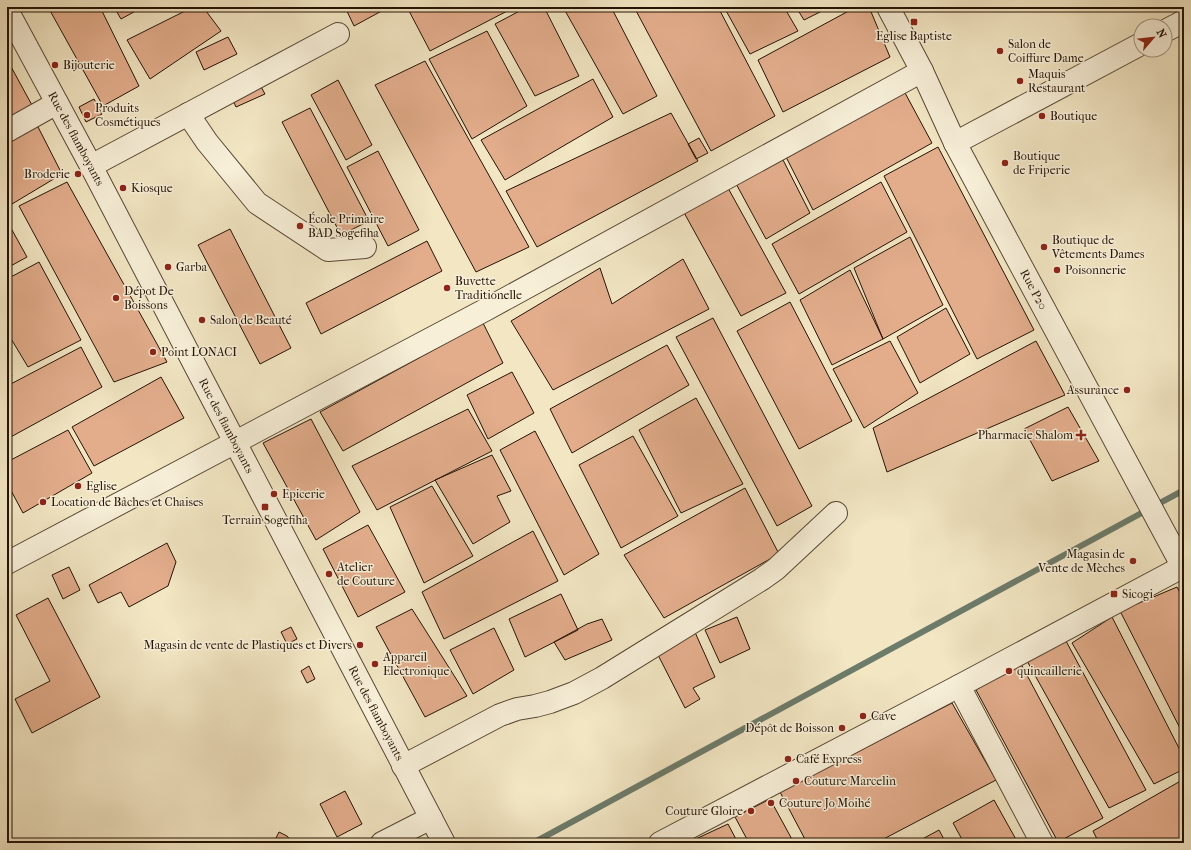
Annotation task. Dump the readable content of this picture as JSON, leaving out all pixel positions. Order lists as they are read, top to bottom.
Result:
{
  "streets": {
    "street": ["Rue des flamboyants", "Rue P20"]
  },
  "places": {
    "transit": ["Eglise Baptiste", "Terrain Sogefiha", "Sicogi"],
    "other": [
      "Salon de Coiffure Dame",
      "Bijouterie",
      "Maquis Restaurant",
      "Produits Cosmétiques",
      "Boutique",
      "Boutique de Friperie",
      "Broderie",
      "Kiosque",
      "École Primaire BAD Sogefiha",
      "Boutique de Vêtements Dames",
      "Garba",
      "Poisonnerie",
      "Buvette Traditionelle",
      "Dépot De Boissons",
      "Salon de Beauté",
      "Point LONACI",
      "Assurance",
      "Eglise",
      "Epicerie",
      "Location de Bâches et Chaises",
      "Magasin de Vente de Mèches",
      "Atelier de Couture",
      "Magasin de vente de Plastiques et Divers",
      "Appareil Electronique",
      "quincaillerie",
      "Cave",
      "Dépôt de Boisson",
      "Café Express",
      "Couture Marcelin",
      "Couture Jo Moihé",
      "Couture Gloire"
    ],
    "health": ["Pharmacie Shalom"]
  },
  "north": "top right"
}
